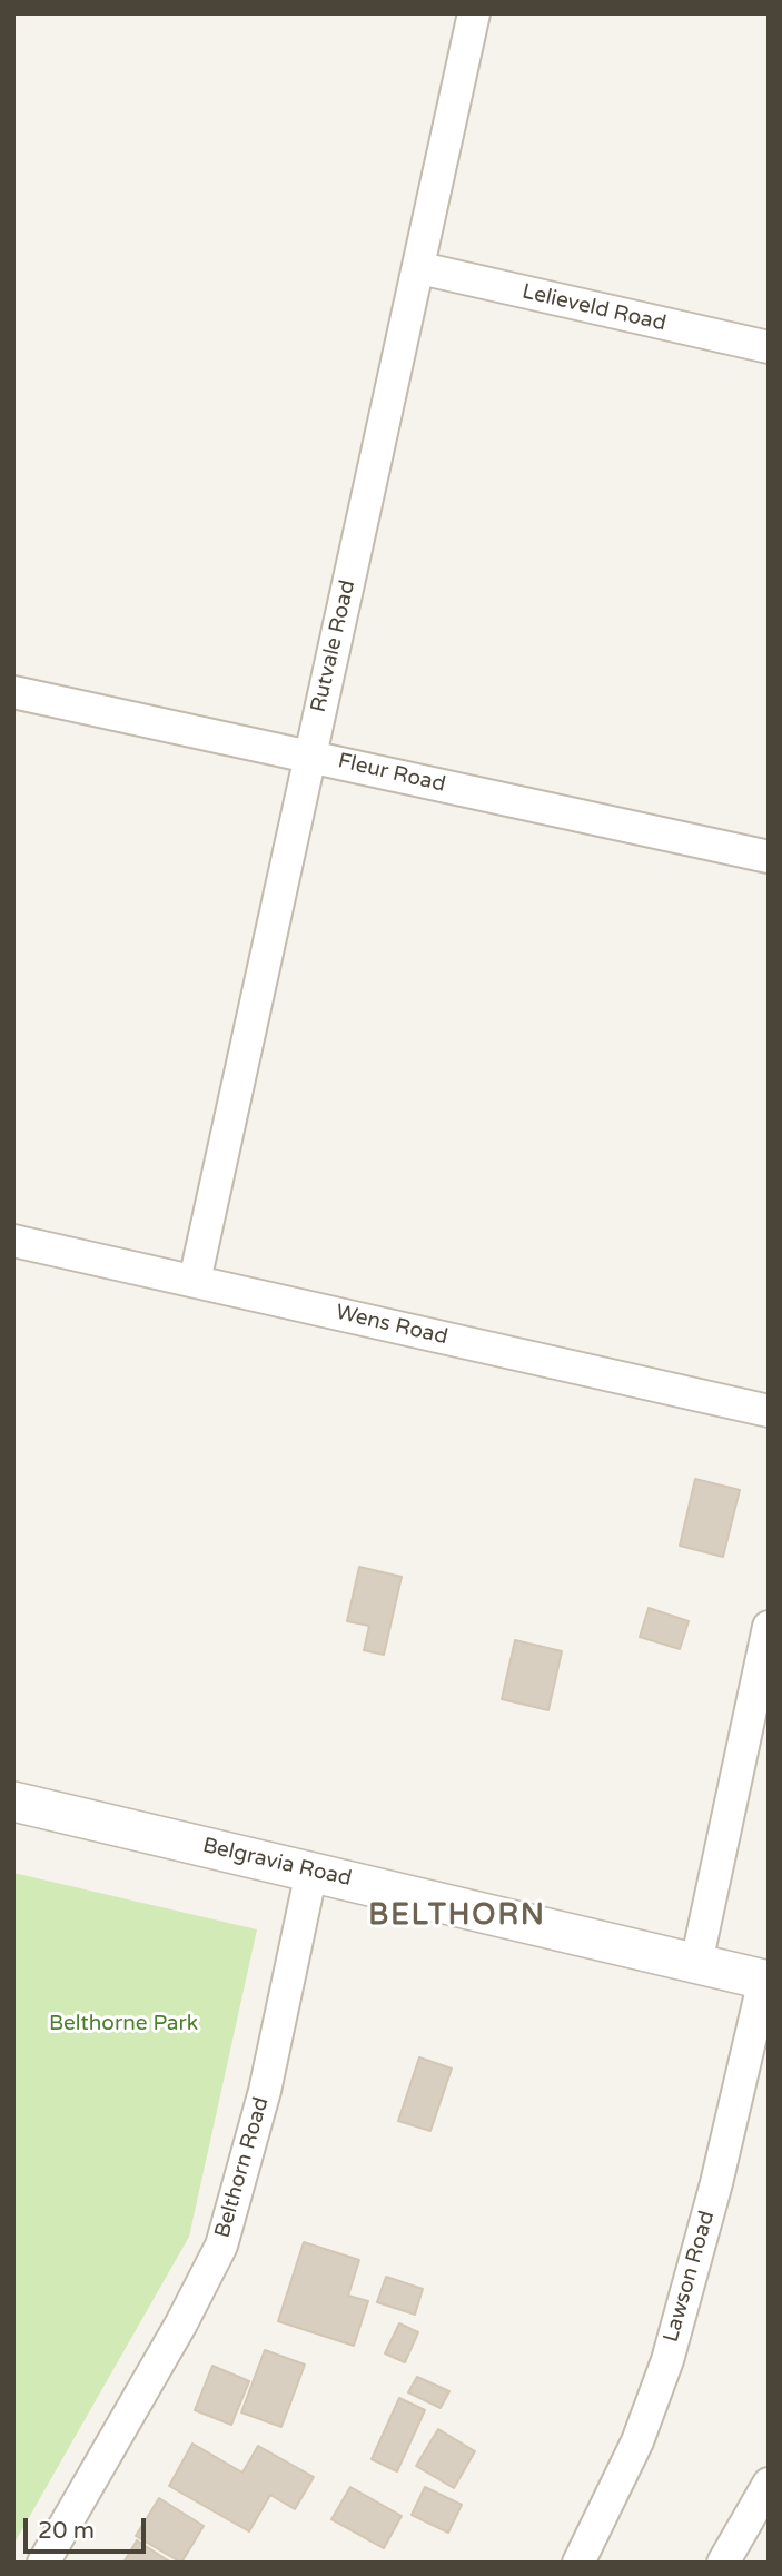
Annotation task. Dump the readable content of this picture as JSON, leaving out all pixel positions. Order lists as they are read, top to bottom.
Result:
{
  "streets": {
    "street": [
      "Lelieveld Road",
      "Rutvale Road",
      "Fleur Road",
      "Wens Road",
      "Belgravia Road",
      "Belthorn Road",
      "Lawson Road"
    ]
  },
  "crossings": [
    ["Lelieveld Road", "Rutvale Road"],
    ["Rutvale Road", "Fleur Road"],
    ["Rutvale Road", "Wens Road"],
    ["Belgravia Road", "Belthorn Road"],
    ["Belgravia Road", "Lawson Road"]
  ],
  "districts": ["BELTHORN"],
  "parks": ["Belthorne Park"],
  "scale_bar": "20 m"
}
